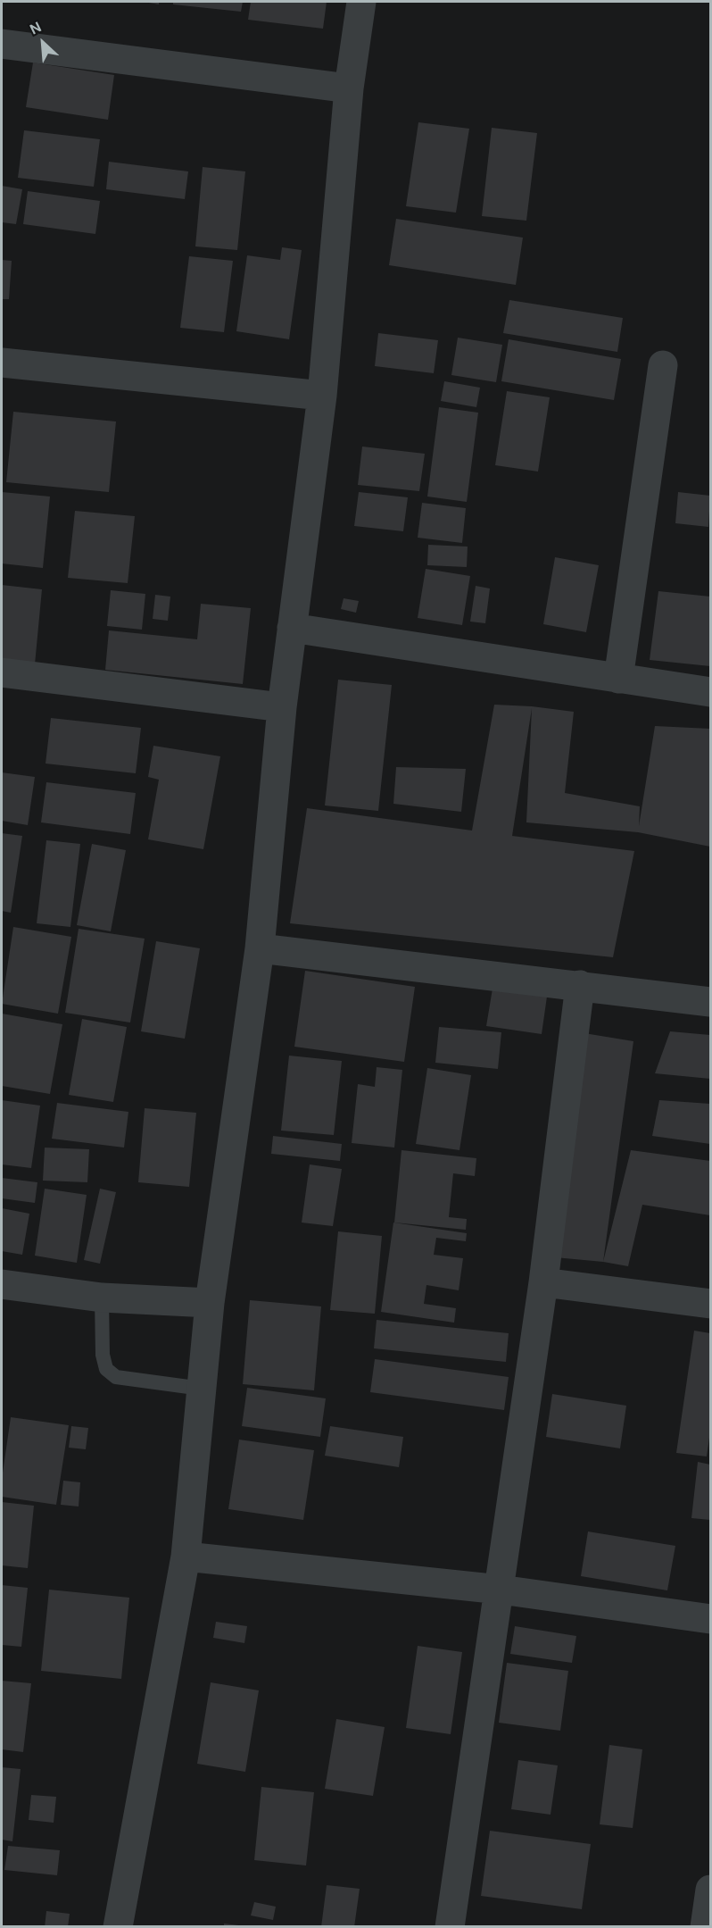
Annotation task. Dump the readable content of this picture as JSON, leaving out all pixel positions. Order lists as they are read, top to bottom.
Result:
{
  "north": "top left"
}
